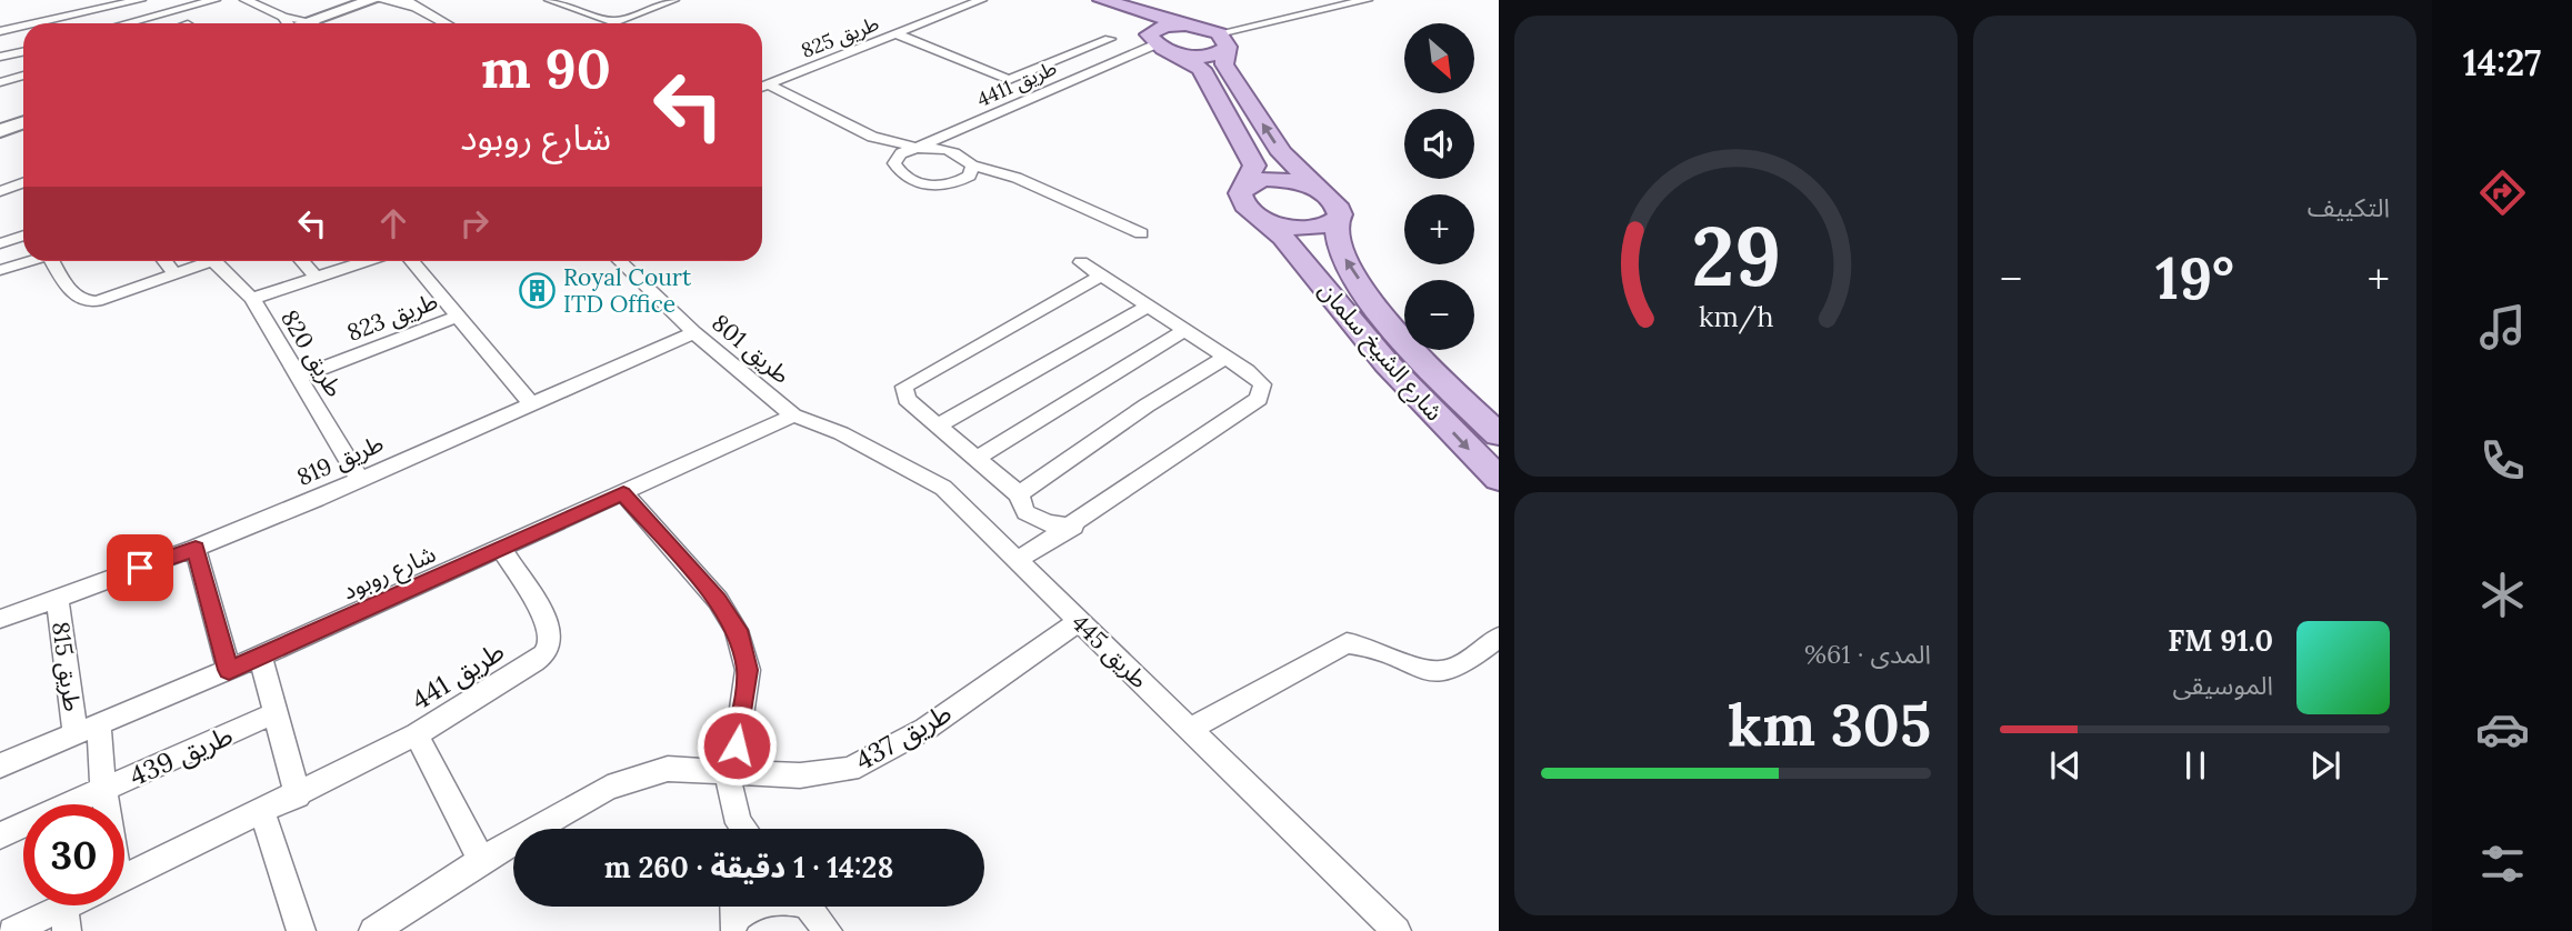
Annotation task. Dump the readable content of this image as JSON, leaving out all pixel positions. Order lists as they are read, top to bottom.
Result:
{
  "streets": {
    "main road": ["شارع الشيخ سلمان"],
    "street": [
      "طريق 825",
      "طريق 4411",
      "طريق 823",
      "طريق 801",
      "طريق 820",
      "طريق 819",
      "شارع روبود",
      "طريق 445",
      "طريق 815",
      "طريق 441",
      "طريق 437",
      "طريق 439"
    ]
  },
  "crossings": [
    ["طريق 823", "طريق 820"],
    ["طريق 823", "طريق 819"],
    ["طريق 801", "طريق 819"],
    ["طريق 801", "شارع روبود"],
    ["طريق 801", "طريق 445"],
    ["طريق 820", "طريق 819"],
    ["طريق 819", "طريق 815"],
    ["شارع روبود", "طريق 445"],
    ["شارع روبود", "طريق 815"],
    ["شارع روبود", "طريق 441"],
    ["طريق 445", "طريق 437"],
    ["طريق 815", "طريق 439"],
    ["طريق 441", "طريق 437"]
  ],
  "places": {
    "building": ["Royal Court ITD Office"]
  },
  "north": "bottom right",
  "page": {
    "tabs": "14:27",
    "tile": [
      "التكييف",
      ["المدى · 61%", "305 km"]
    ],
    "map_buttons": ["+", "−"],
    "turn": ["90 m", "شارع روبود"],
    "heat": ["−", "19°", "+"],
    "song": ["91.0 FM", "الموسيقى"],
    "limit": "30",
    "trip": "14:28 · 1 دقيقة · 260 m",
    "gauge": ["29", "km/h"]
  }
}
